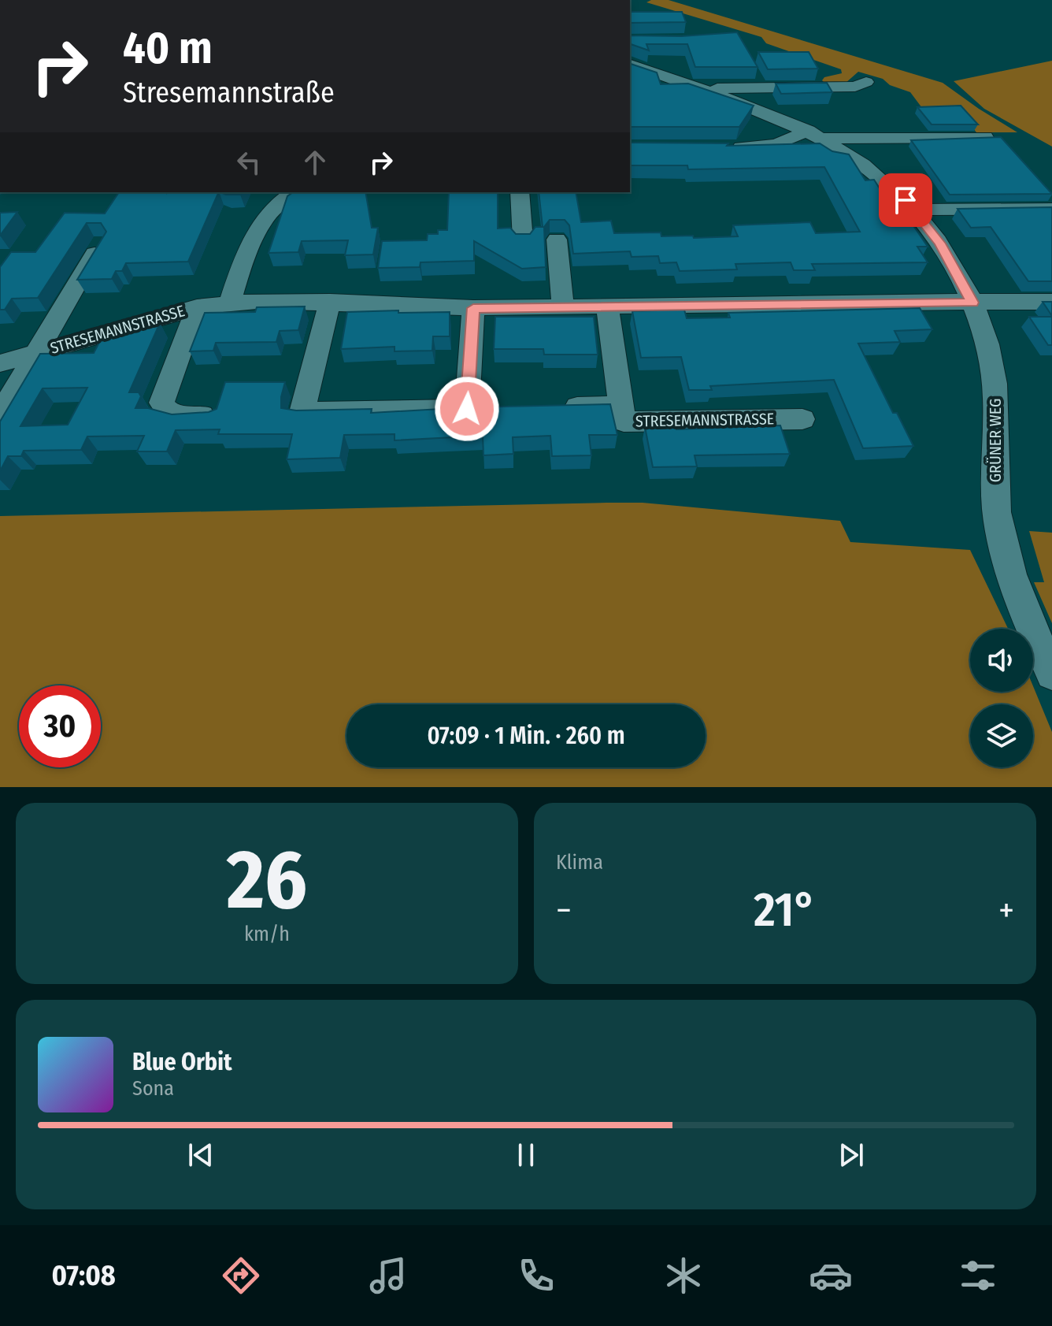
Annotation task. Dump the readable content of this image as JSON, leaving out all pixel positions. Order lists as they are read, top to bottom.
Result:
{
  "streets": {
    "street": ["STRESEMANNSTRASSE", "GRÜNER WEG"]
  },
  "crossings": [
    ["STRESEMANNSTRASSE", "GRÜNER WEG"]
  ],
  "page": {
    "turn": ["40 m", "Stresemannstraße"],
    "limit": "30",
    "trip": "07:09 · 1 Min. · 260 m",
    "tile": [
      ["26", "km/h"],
      "Klima"
    ],
    "heat": ["−", "21°", "+"],
    "song": ["Blue Orbit", "Sona"],
    "tabs": "07:08"
  }
}
